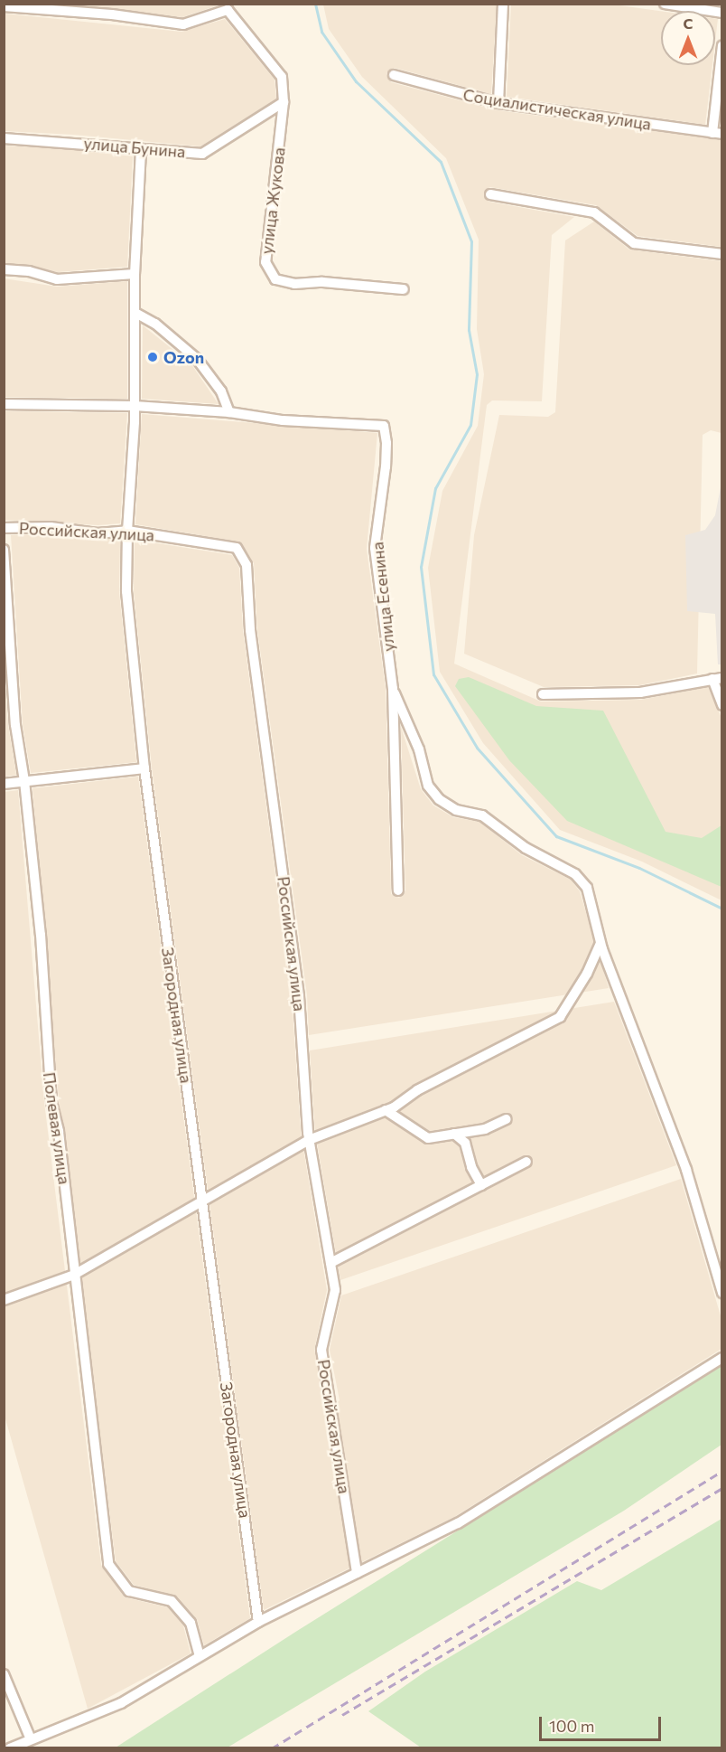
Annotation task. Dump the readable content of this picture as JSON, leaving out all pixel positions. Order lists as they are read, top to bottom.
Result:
{
  "streets": {
    "street": [
      "Социалистическая улица",
      "улица Бунина",
      "улица Жукова",
      "Российская улица",
      "улица Есенина",
      "Загородная улица",
      "Полевая улица"
    ]
  },
  "crossings": [
    ["улица Бунина", "улица Жукова"],
    ["Российская улица", "Загородная улица"],
    ["улица Есенина", "Загородная улица"]
  ],
  "places": ["Ozon"],
  "scale_bar": "100 m",
  "north": "top"
}
